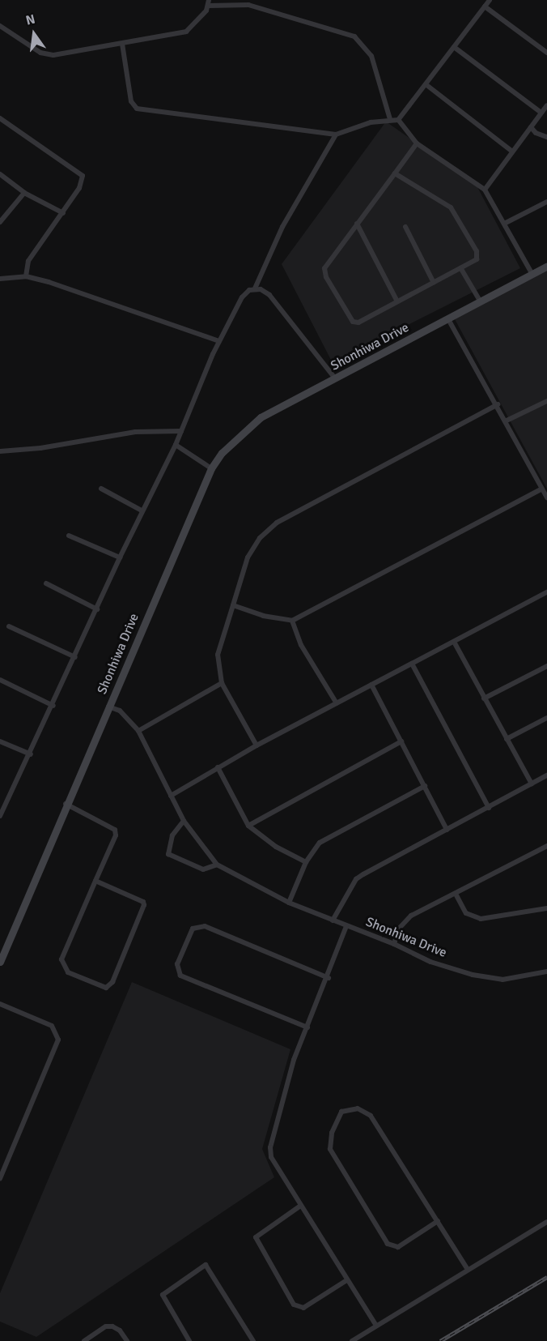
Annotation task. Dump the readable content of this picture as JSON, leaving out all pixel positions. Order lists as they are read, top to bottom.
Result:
{
  "streets": {
    "street": ["Shonhiwa Drive"]
  },
  "north": "top"
}
